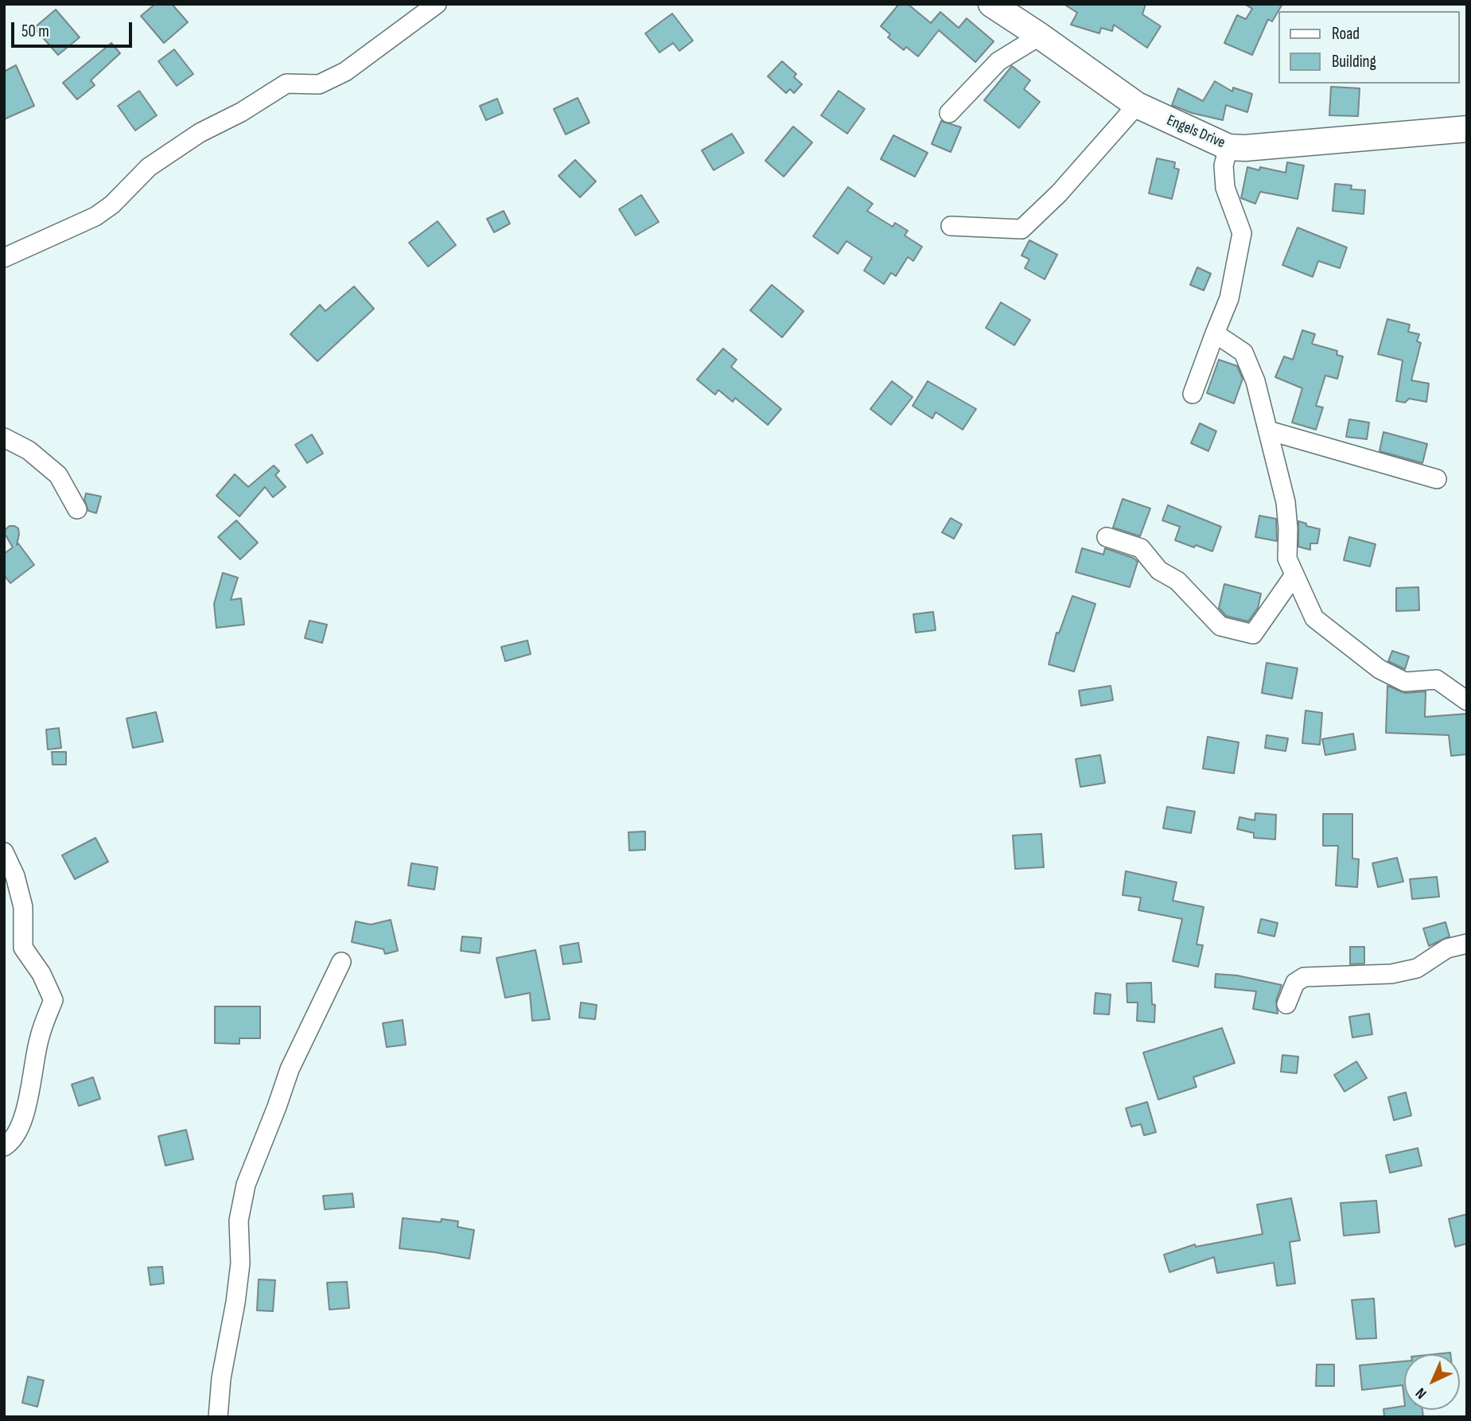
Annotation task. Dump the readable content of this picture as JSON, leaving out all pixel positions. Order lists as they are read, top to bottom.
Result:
{
  "streets": {
    "street": ["Engels Drive"]
  },
  "legend": ["Road", "Building"],
  "scale_bar": "50 m",
  "north": "bottom left"
}
